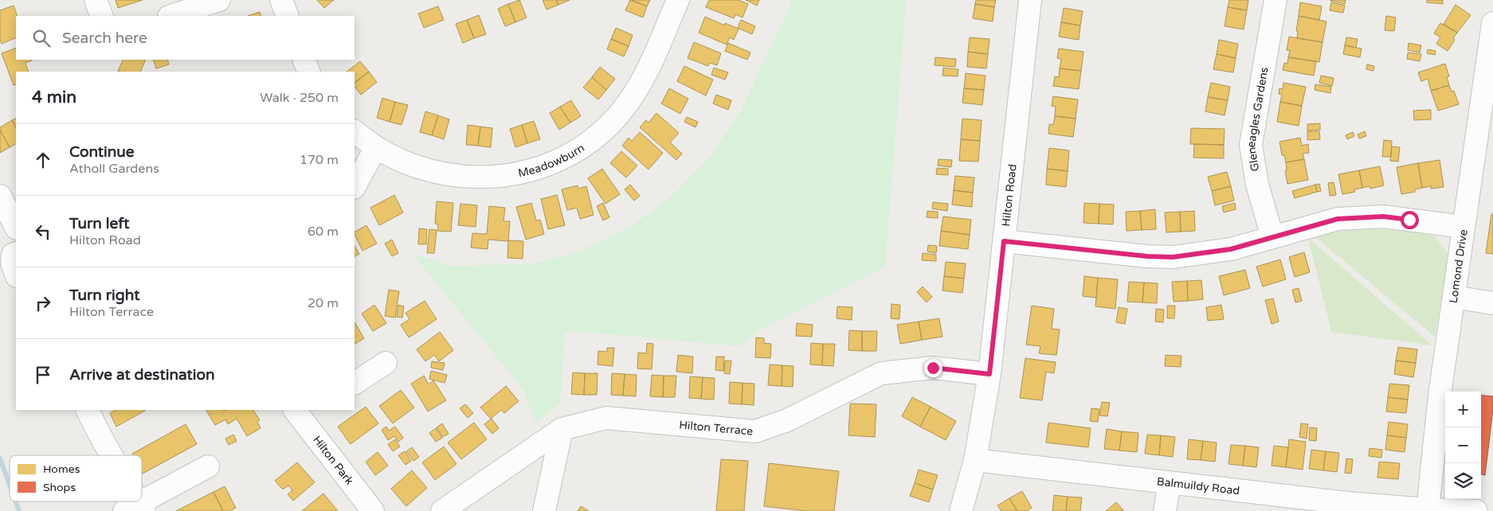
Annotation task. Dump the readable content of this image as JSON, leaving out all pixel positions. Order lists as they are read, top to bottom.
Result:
{
  "streets": {
    "street": [
      "Gleneagles Gardens",
      "Meadowburn",
      "Hilton Road",
      "Lomond Drive",
      "Hilton Terrace",
      "Hilton Park",
      "Balmuildy Road"
    ]
  },
  "crossings": [
    ["Hilton Road", "Hilton Terrace"],
    ["Hilton Road", "Balmuildy Road"],
    ["Lomond Drive", "Balmuildy Road"]
  ],
  "legend": ["Homes", "Shops"],
  "page": {
    "search": "Search here",
    "heading": ["4 min", "Walk · 250 m"],
    "list": [
      ["Continue", "Atholl Gardens", "170 m"],
      ["Turn left", "Hilton Road", "60 m"],
      ["Turn right", "Hilton Terrace", "20 m"],
      "Arrive at destination"
    ],
    "map_buttons": ["+", "−"]
  }
}
